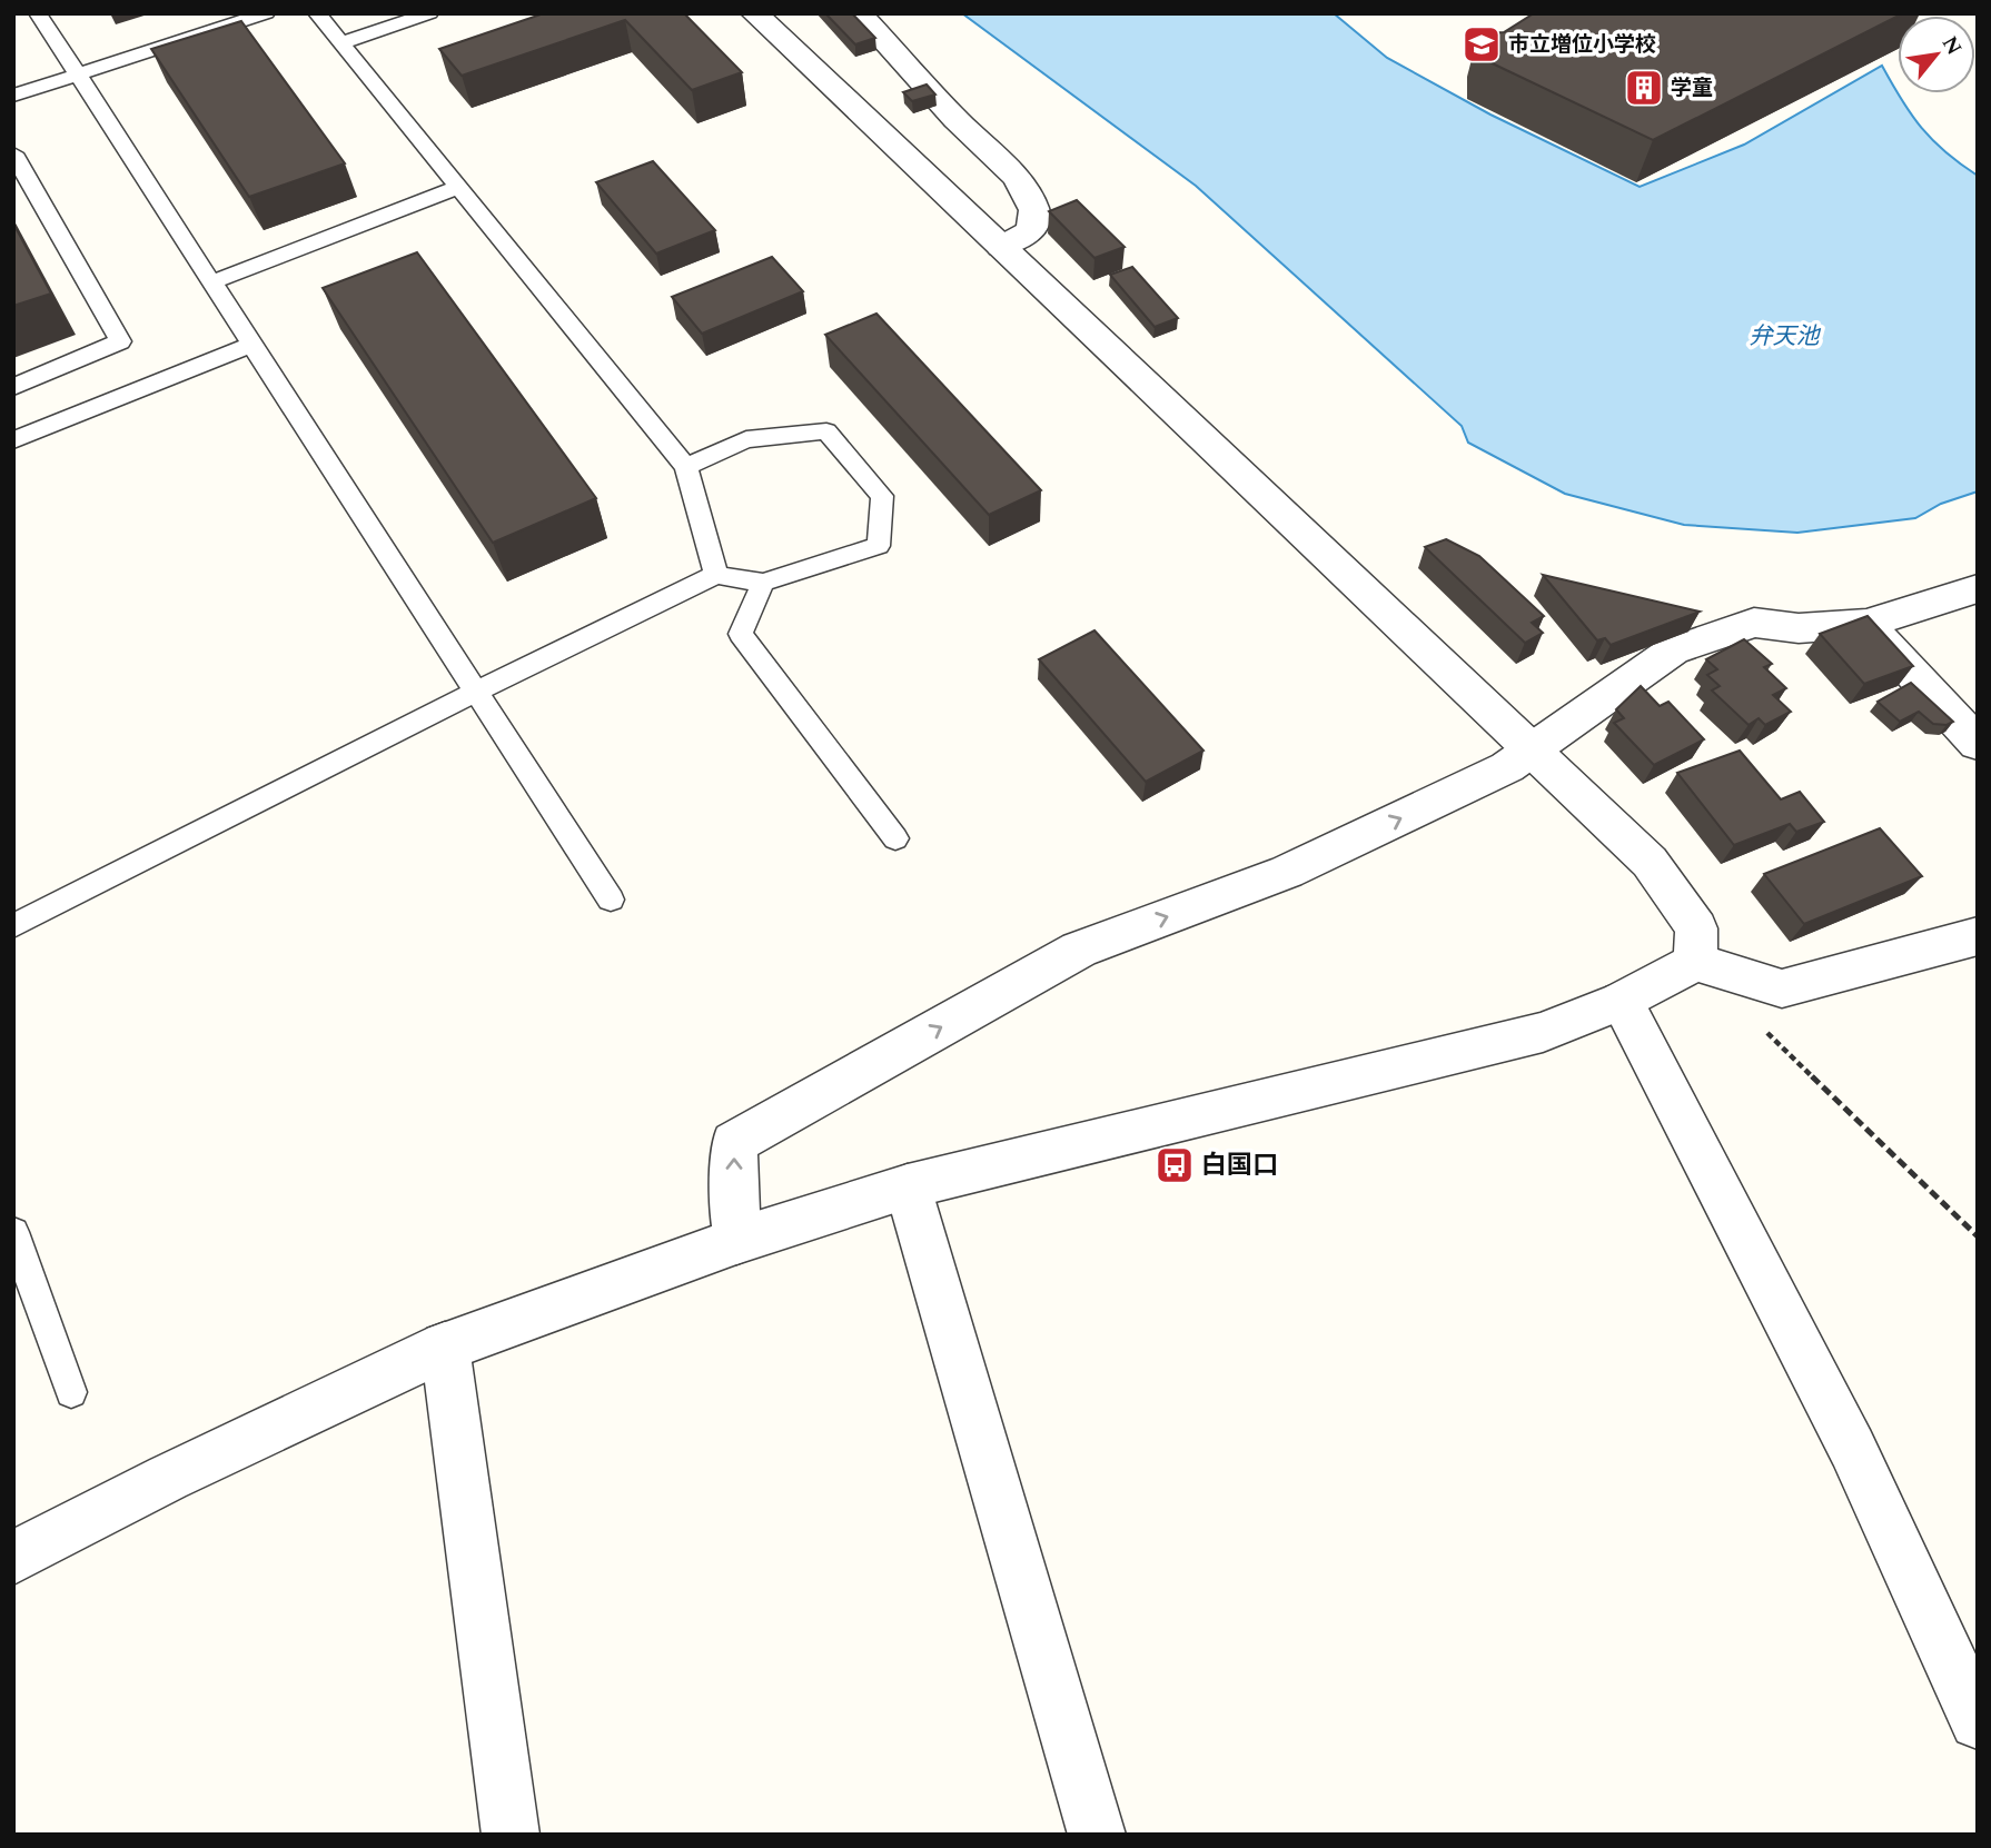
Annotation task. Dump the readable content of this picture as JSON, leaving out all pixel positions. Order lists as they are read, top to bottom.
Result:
{
  "water": ["弁天池"],
  "places": {
    "school or university": ["市立増位小学校"],
    "building": ["学童"],
    "bus stop": ["白国口"]
  },
  "north": "top right"
}
